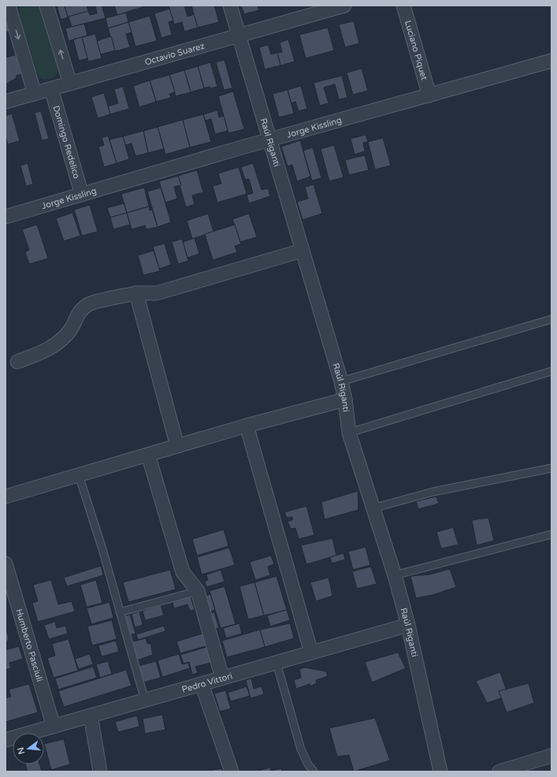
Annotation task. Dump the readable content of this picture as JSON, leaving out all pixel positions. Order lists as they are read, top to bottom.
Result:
{
  "streets": {
    "street": [
      "Luciano Piquet",
      "Octavio Suarez",
      "Jorge Kissling",
      "Domingo Redelico",
      "Raúl Riganti",
      "Humberto Pasciuli",
      "Pedro Vittori"
    ]
  },
  "crossings": [
    ["Luciano Piquet", "Jorge Kissling"],
    ["Octavio Suarez", "Domingo Redelico"],
    ["Octavio Suarez", "Raúl Riganti"],
    ["Jorge Kissling", "Domingo Redelico"],
    ["Jorge Kissling", "Raúl Riganti"],
    ["Raúl Riganti", "Pedro Vittori"],
    ["Humberto Pasciuli", "Pedro Vittori"]
  ],
  "north": "left"
}
